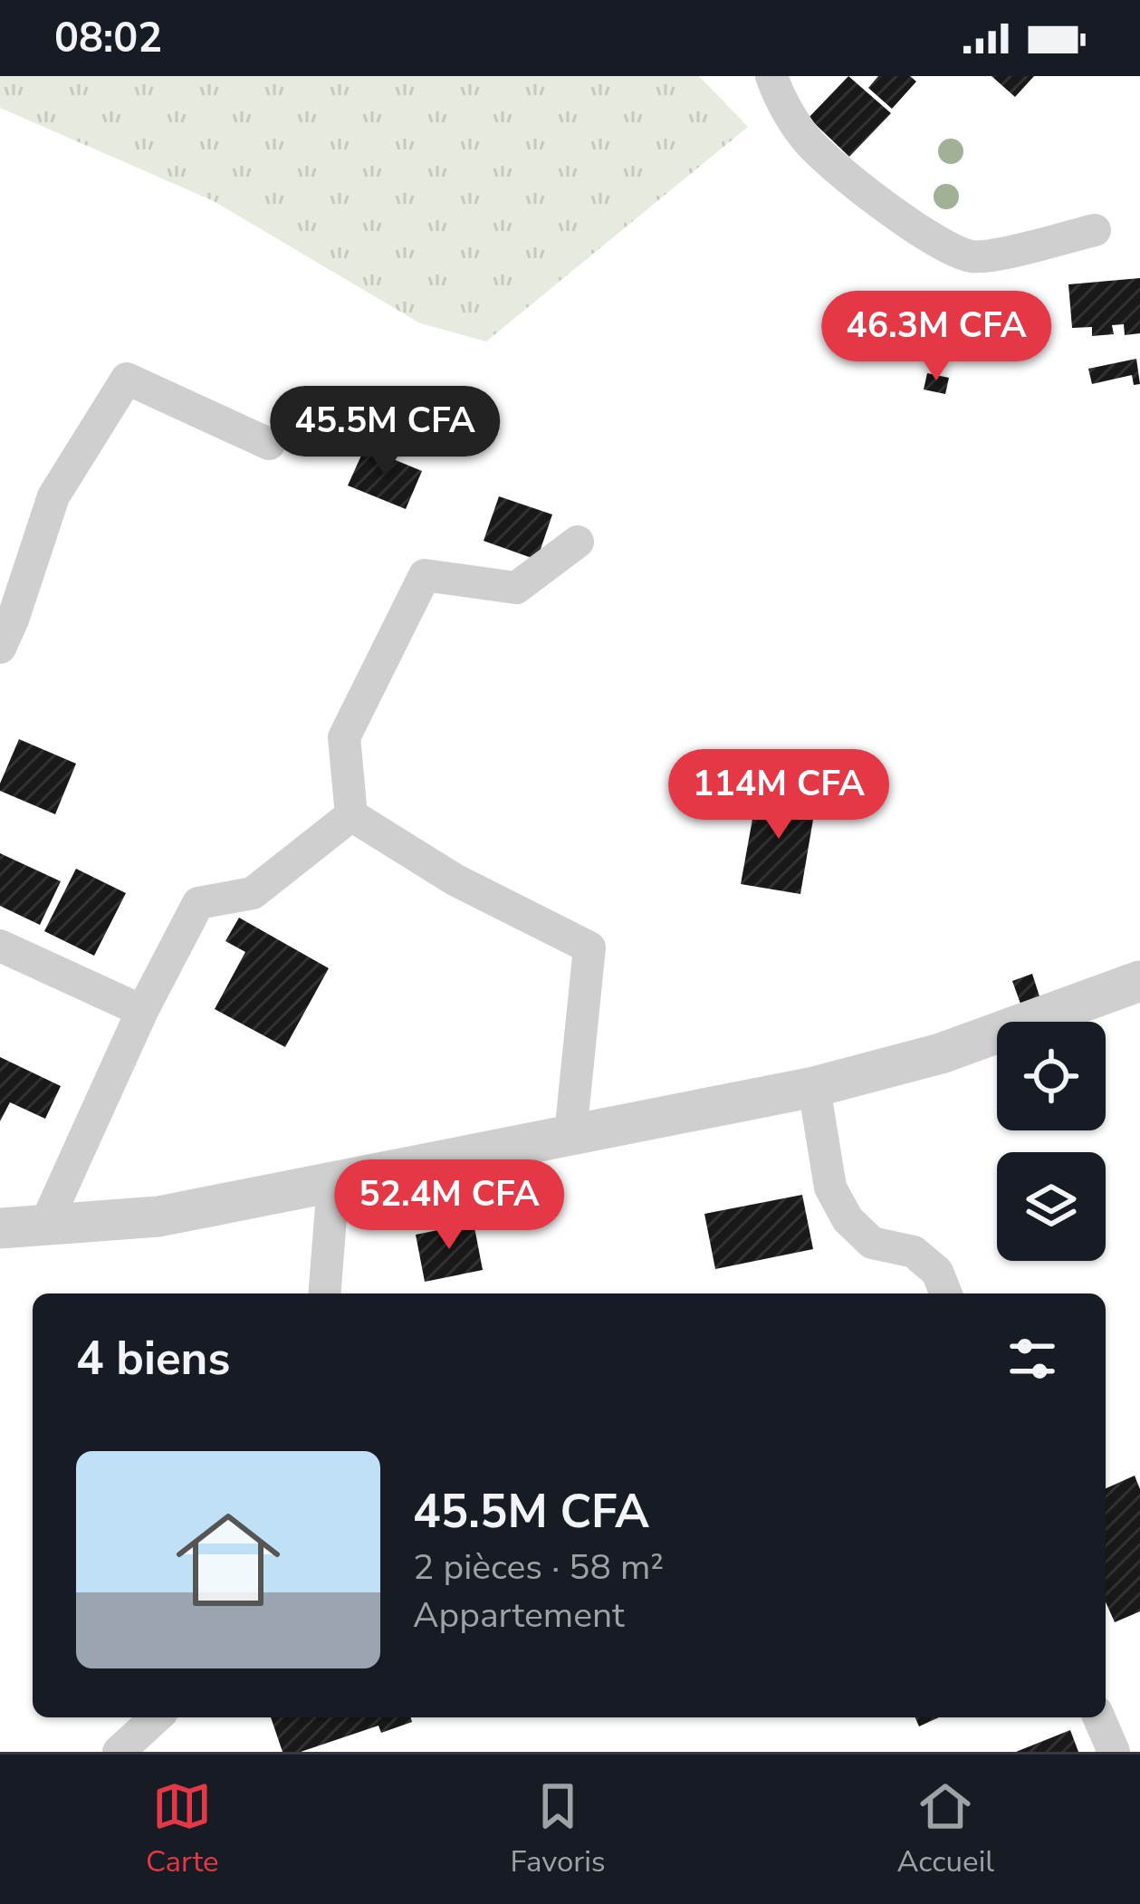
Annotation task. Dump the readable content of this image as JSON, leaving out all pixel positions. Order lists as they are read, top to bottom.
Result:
{
  "page": {
    "status": "08:02",
    "price": [
      "46.3M CFA",
      "45.5M CFA",
      "114M CFA",
      "52.4M CFA"
    ],
    "heading": "4 biens",
    "list": [
      {
        "name": "45.5M CFA",
        "note": "2 pièces · 58 m² · Appartement"
      }
    ],
    "tabs": ["Carte", "Favoris", "Accueil"]
  }
}
